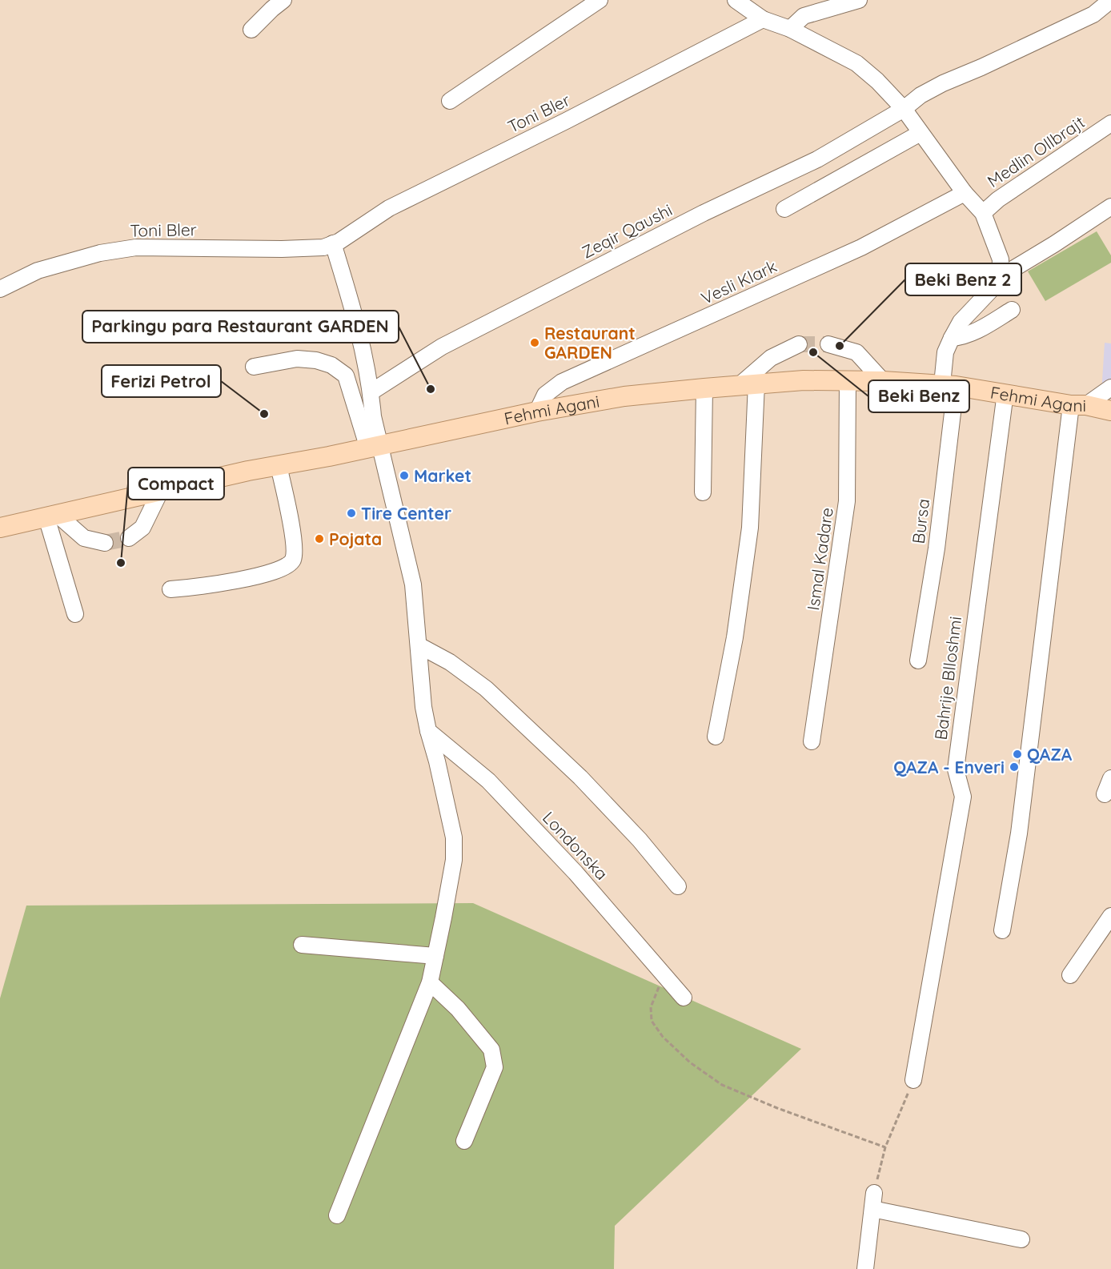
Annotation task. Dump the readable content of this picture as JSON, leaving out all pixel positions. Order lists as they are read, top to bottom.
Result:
{
  "streets": {
    "main road": ["Fehmi Agani"],
    "street": [
      "Toni Bler",
      "Medlin Ollbrajt",
      "Zeqir Qaushi",
      "Vesli Klark",
      "Bursa",
      "Ismal Kadare",
      "Bahrije Blloshmi",
      "Londonska"
    ]
  },
  "crossings": [
    ["Vesli Klark", "Fehmi Agani"],
    ["Fehmi Agani", "Bursa"],
    ["Fehmi Agani", "Ismal Kadare"],
    ["Fehmi Agani", "Bahrije Blloshmi"]
  ],
  "places": [
    "Restaurant GARDEN",
    "Beki Benz 2",
    "Beki Benz",
    "Parkingu para Restaurant GARDEN",
    "Ferizi Petrol",
    "Market",
    "Tire Center",
    "Pojata",
    "Compact",
    "QAZA",
    "QAZA - Enveri"
  ]
}
